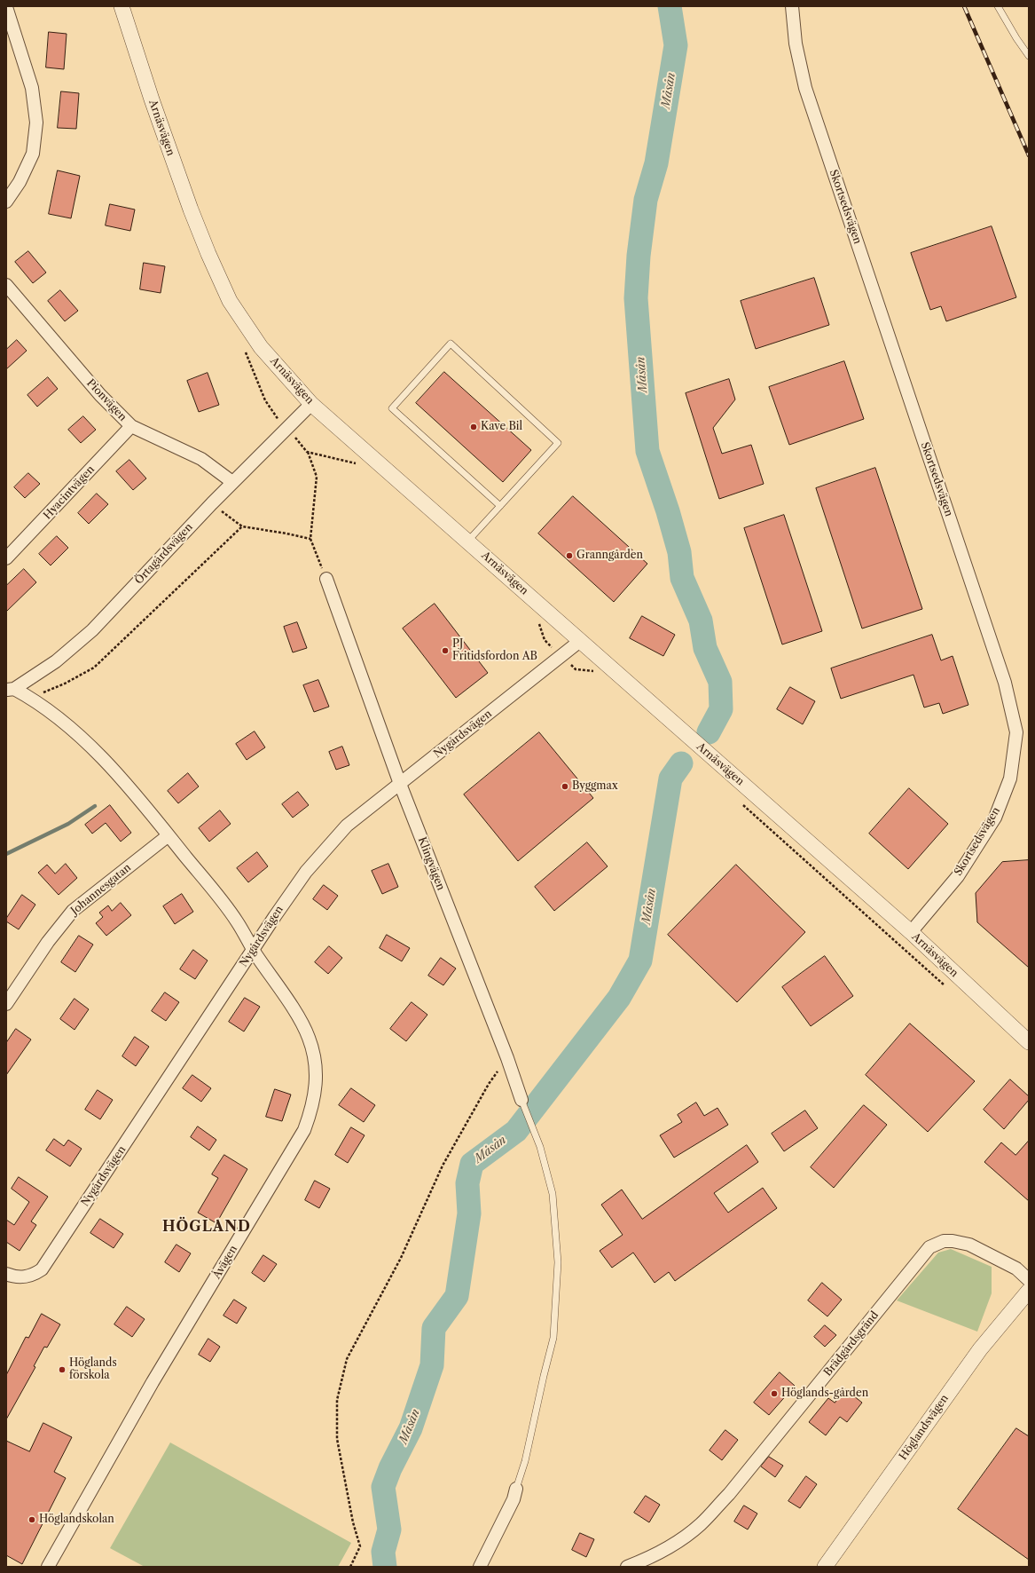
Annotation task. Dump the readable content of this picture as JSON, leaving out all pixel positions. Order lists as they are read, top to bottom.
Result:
{
  "streets": {
    "street": [
      "Arnäsvägen",
      "Skortsedsvägen",
      "Pionvägen",
      "Hyacintvägen",
      "Örtagårdsvägen",
      "Nygårdsvägen",
      "Klingvägen",
      "Johannesgatan",
      "Åvägen",
      "Brädgårdsgränd",
      "Höglandsvägen"
    ]
  },
  "crossings": [
    ["Arnäsvägen", "Skortsedsvägen"],
    ["Arnäsvägen", "Örtagårdsvägen"],
    ["Arnäsvägen", "Nygårdsvägen"],
    ["Pionvägen", "Hyacintvägen"],
    ["Pionvägen", "Örtagårdsvägen"],
    ["Nygårdsvägen", "Klingvägen"],
    ["Nygårdsvägen", "Åvägen"]
  ],
  "districts": ["HÖGLAND"],
  "water": ["Måsån"],
  "places": [
    "Kave Bil",
    "Granngården",
    "PJ Fritidsfordon AB",
    "Byggmax",
    "Höglands förskola",
    "Höglands-gården",
    "Höglandskolan"
  ]
}
